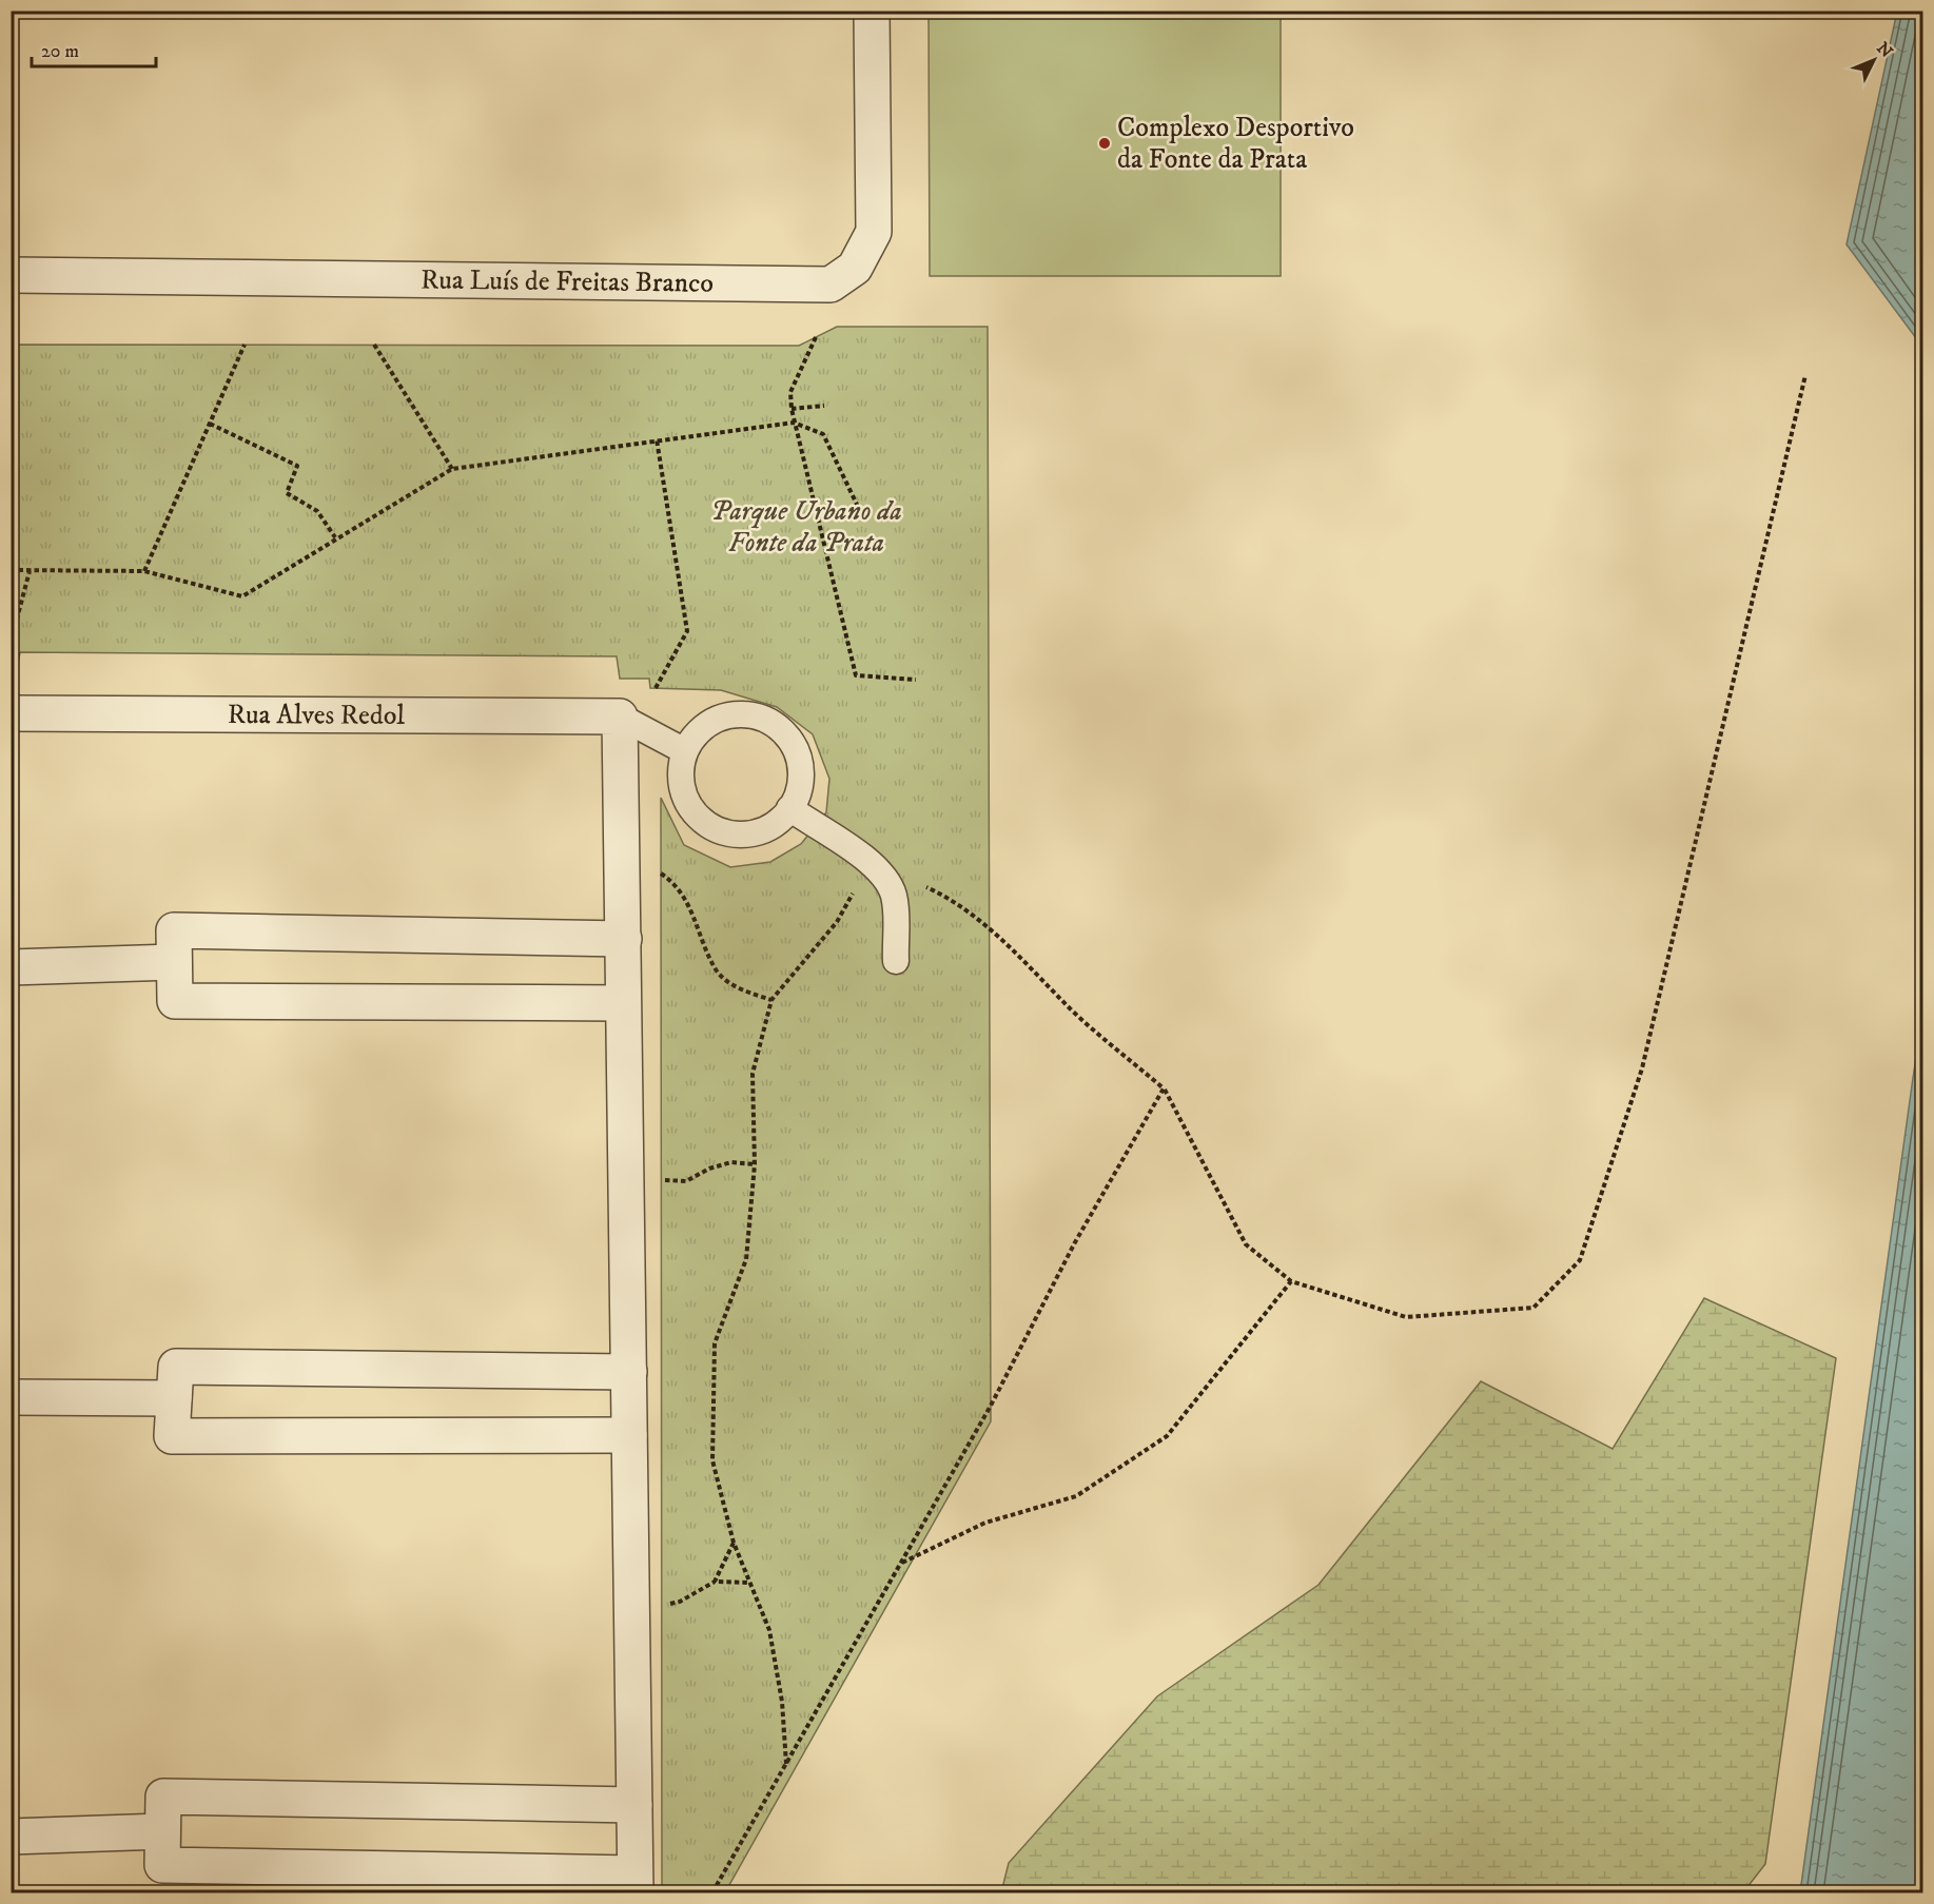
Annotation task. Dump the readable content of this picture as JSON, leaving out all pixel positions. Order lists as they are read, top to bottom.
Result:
{
  "streets": {
    "street": ["Rua Luís de Freitas Branco", "Rua Alves Redol"]
  },
  "parks": ["Parque Urbano da Fonte da Prata"],
  "places": ["Complexo Desportivo da Fonte da Prata"],
  "scale_bar": "20 m",
  "north": "top right"
}
